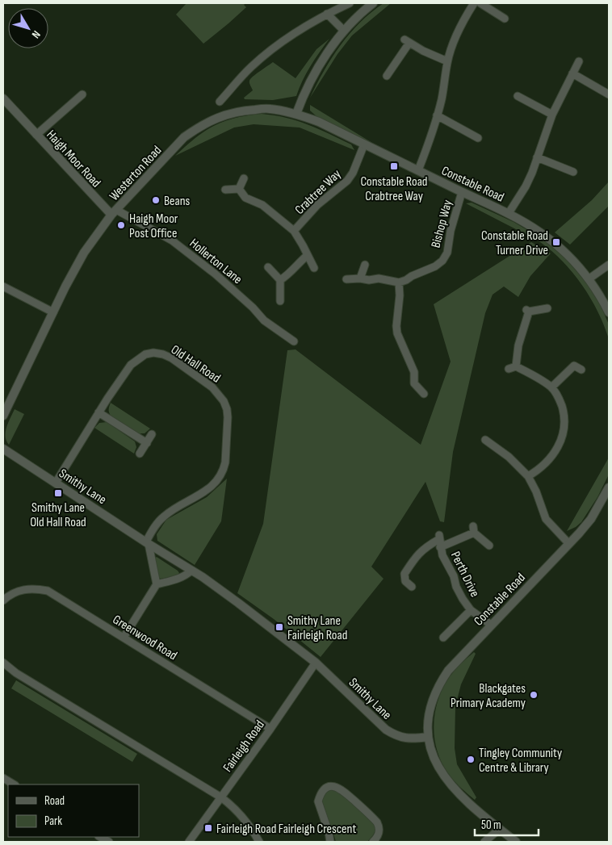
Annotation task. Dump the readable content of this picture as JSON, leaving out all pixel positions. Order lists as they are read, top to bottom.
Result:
{
  "streets": {
    "street": [
      "Haigh Moor Road",
      "Westerton Road",
      "Constable Road",
      "Crabtree Way",
      "Bishop Way",
      "Hollerton Lane",
      "Old Hall Road",
      "Smithy Lane",
      "Perth Drive",
      "Greenwood Road",
      "Fairleigh Road"
    ]
  },
  "crossings": [
    ["Haigh Moor Road", "Westerton Road"],
    ["Haigh Moor Road", "Hollerton Lane"],
    ["Westerton Road", "Constable Road"],
    ["Westerton Road", "Hollerton Lane"],
    ["Constable Road", "Crabtree Way"],
    ["Constable Road", "Bishop Way"],
    ["Constable Road", "Smithy Lane"],
    ["Constable Road", "Perth Drive"],
    ["Old Hall Road", "Smithy Lane"],
    ["Smithy Lane", "Fairleigh Road"],
    ["Greenwood Road", "Fairleigh Road"]
  ],
  "places": {
    "transit": [
      "Constable Road Crabtree Way",
      "Constable Road Turner Drive",
      "Smithy Lane Old Hall Road",
      "Smithy Lane Fairleigh Road",
      "Fairleigh Road Fairleigh Crescent"
    ],
    "other": [
      "Beans",
      "Haigh Moor Post Office",
      "Blackgates Primary Academy",
      "Tingley Community Centre & Library"
    ]
  },
  "legend": ["Road", "Park"],
  "scale_bar": "50 m",
  "north": "bottom right"
}
